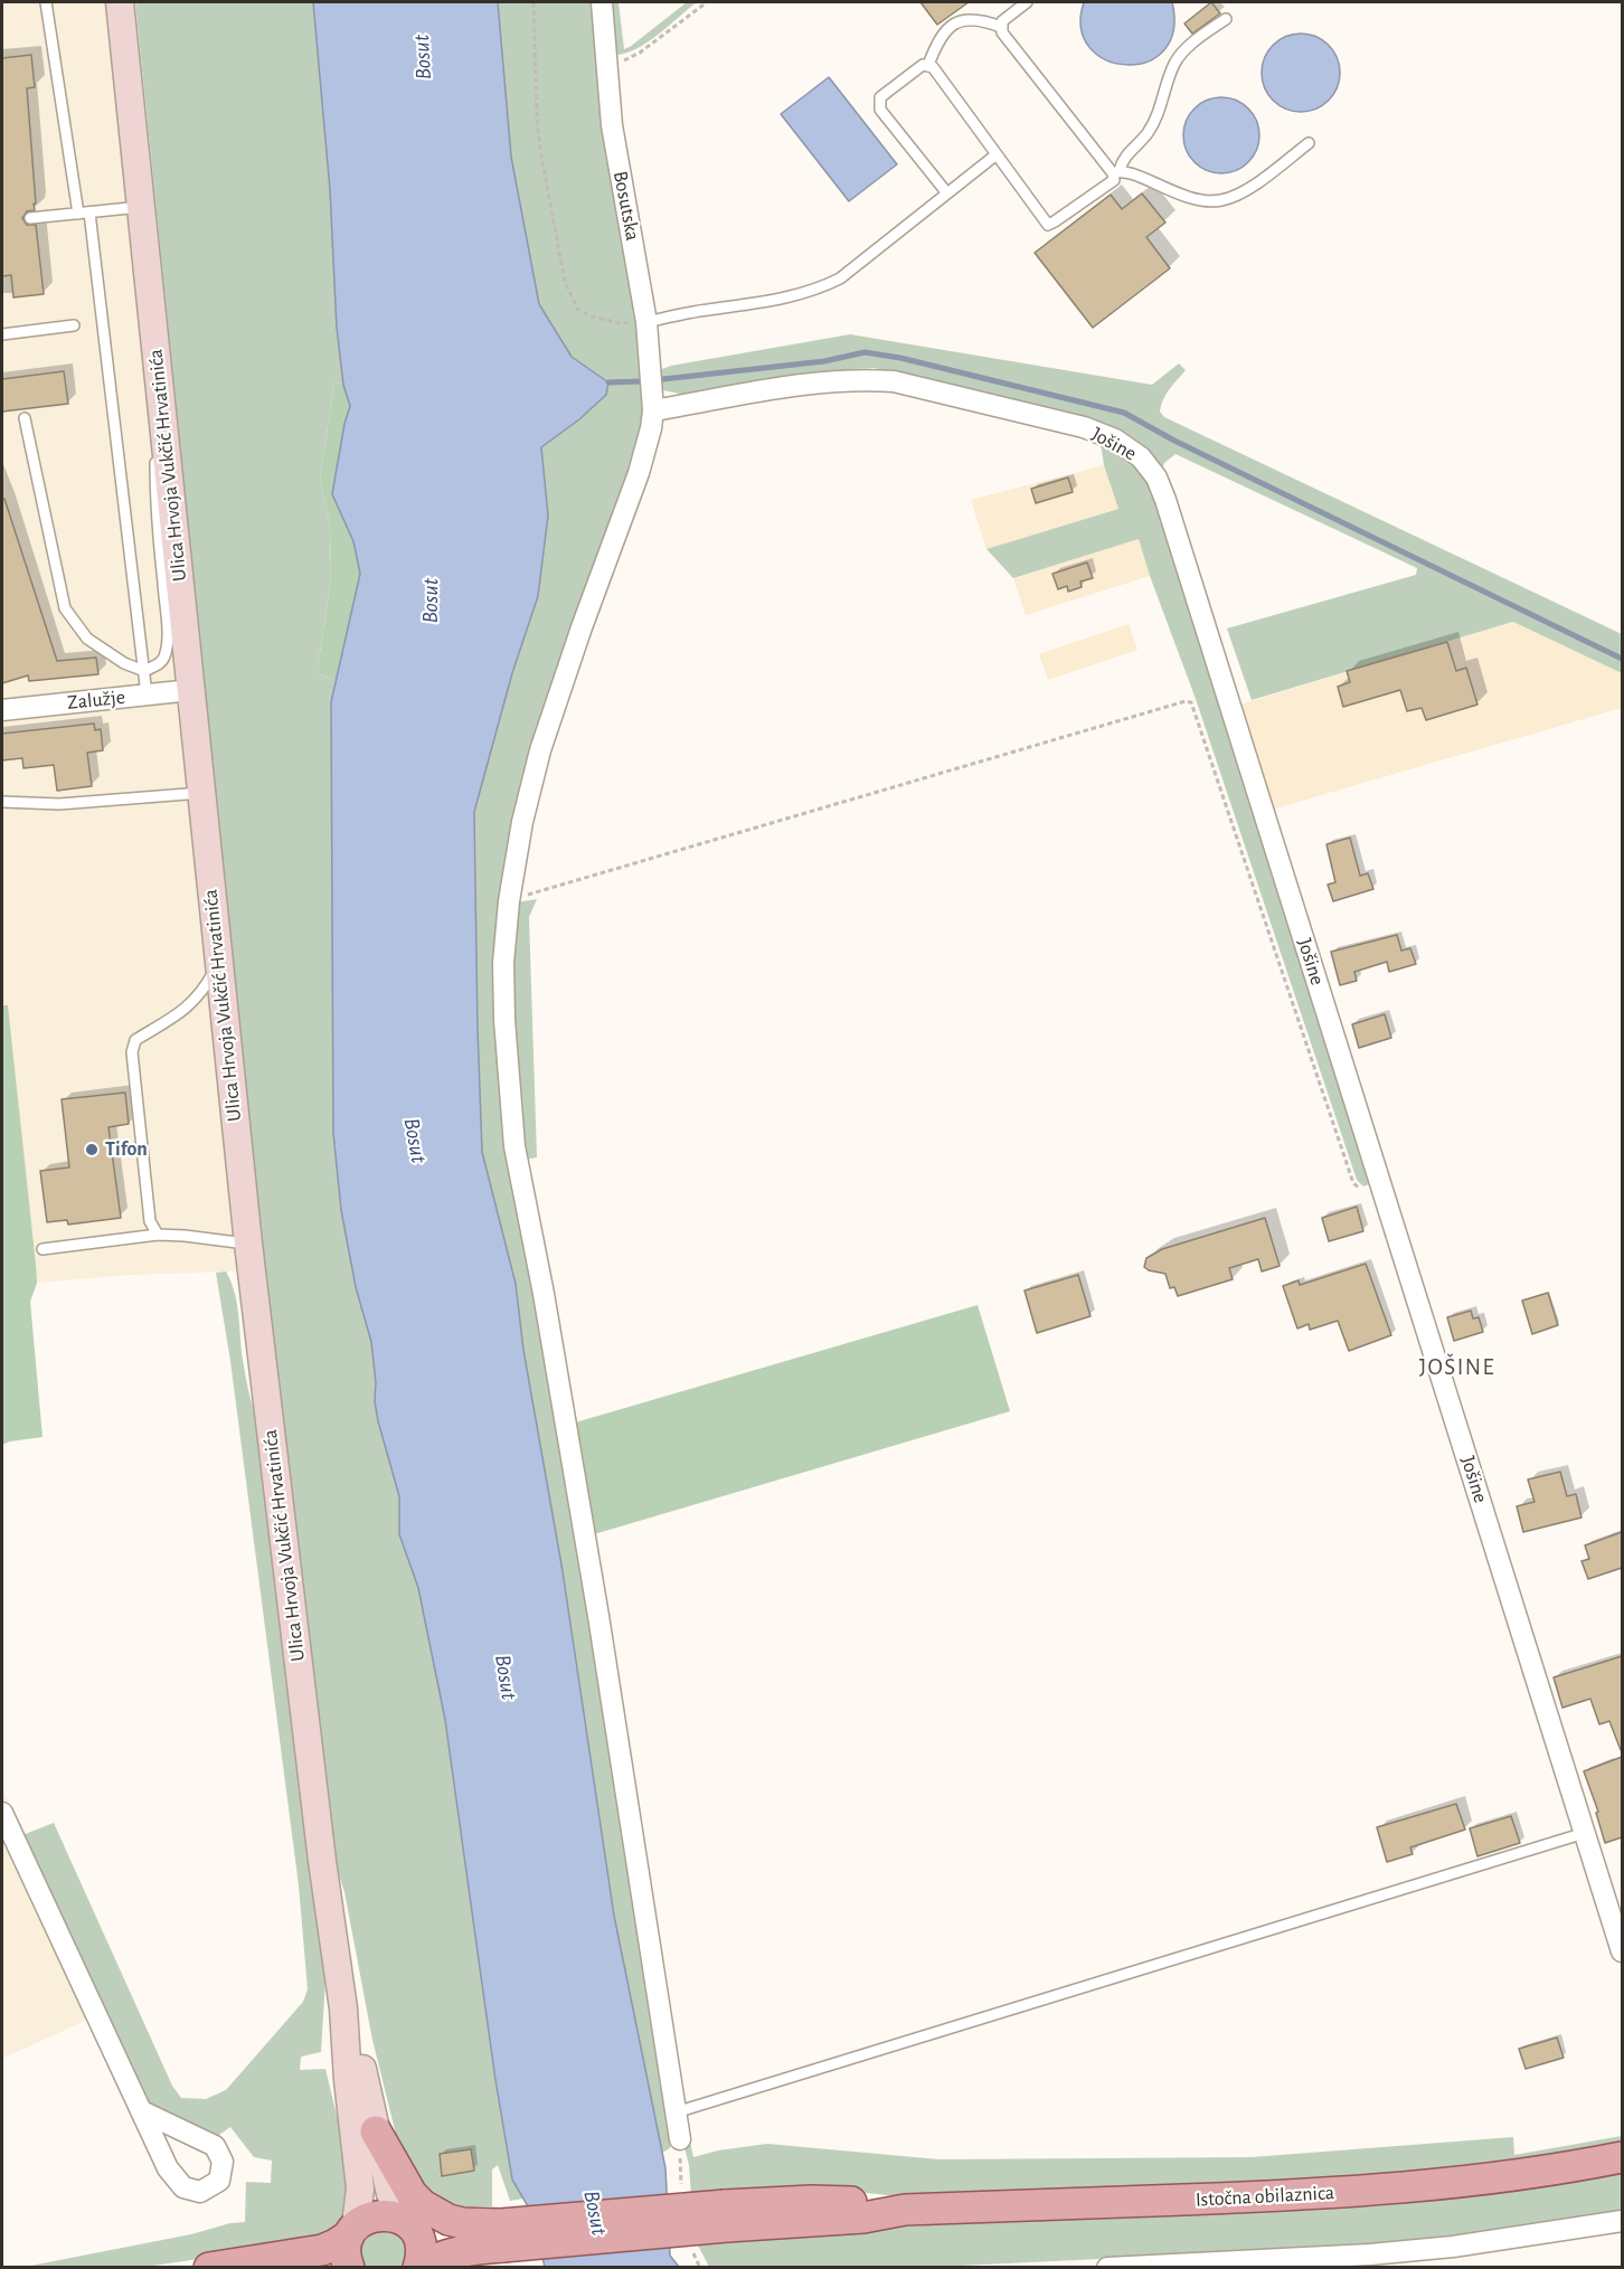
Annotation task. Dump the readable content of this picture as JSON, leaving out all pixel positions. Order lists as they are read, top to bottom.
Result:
{
  "streets": {
    "main road": ["Ulica Hrvoja Vukčić Hrvatinića", "Istočna obilaznica"],
    "street": ["Bosutska", "Jošine", "Zalužje"]
  },
  "crossings": [
    ["Bosutska", "Jošine"],
    ["Ulica Hrvoja Vukčić Hrvatinića", "Zalužje"]
  ],
  "districts": ["JOŠINE"],
  "water": ["Bosut"],
  "places": ["Tifon"]
}
